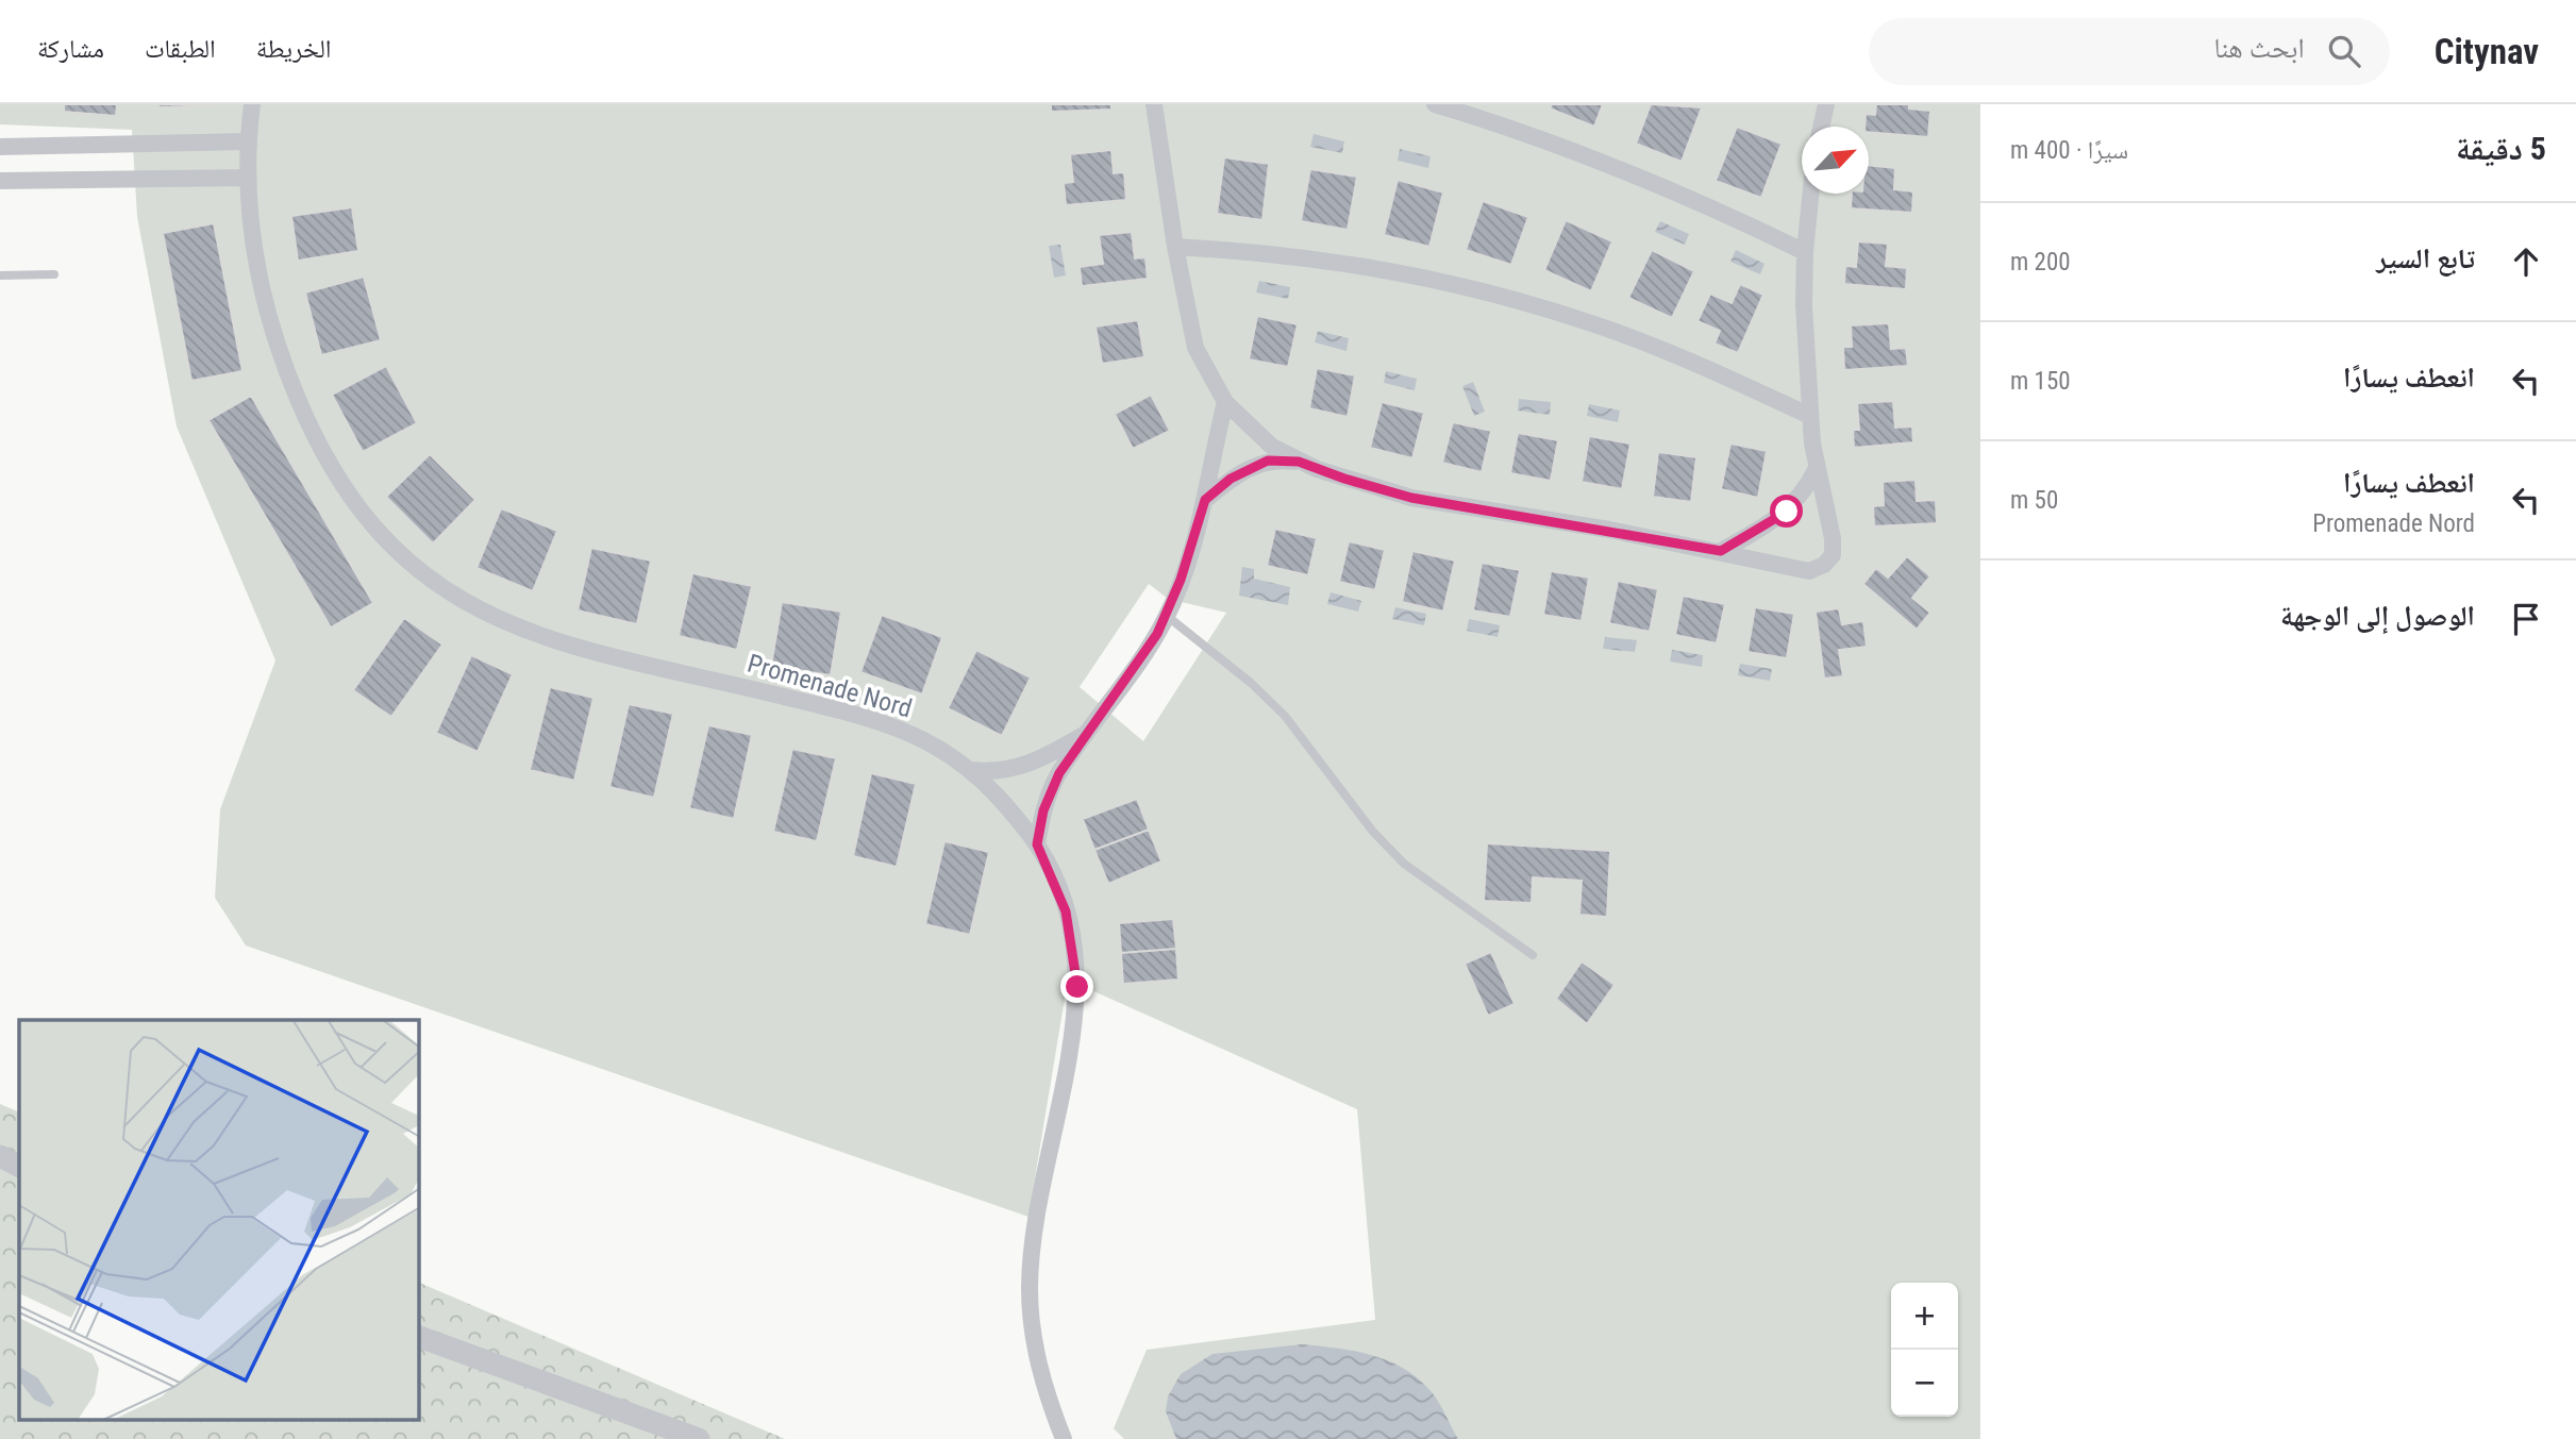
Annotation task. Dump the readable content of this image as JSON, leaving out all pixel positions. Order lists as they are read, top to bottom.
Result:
{
  "streets": {
    "street": ["Promenade Nord"]
  },
  "north": "top right",
  "page": {
    "header": "Citynav",
    "search": "ابحث هنا",
    "nav": ["الخريطة", "الطبقات", "مشاركة"],
    "heading": ["5 دقيقة", "سيرًا · 400 m"],
    "list": [
      ["تابع السير", "200 m"],
      ["انعطف يسارًا", "150 m"],
      ["انعطف يسارًا", "Promenade Nord", "50 m"],
      "الوصول إلى الوجهة"
    ],
    "map_buttons": ["+", "−"]
  }
}
